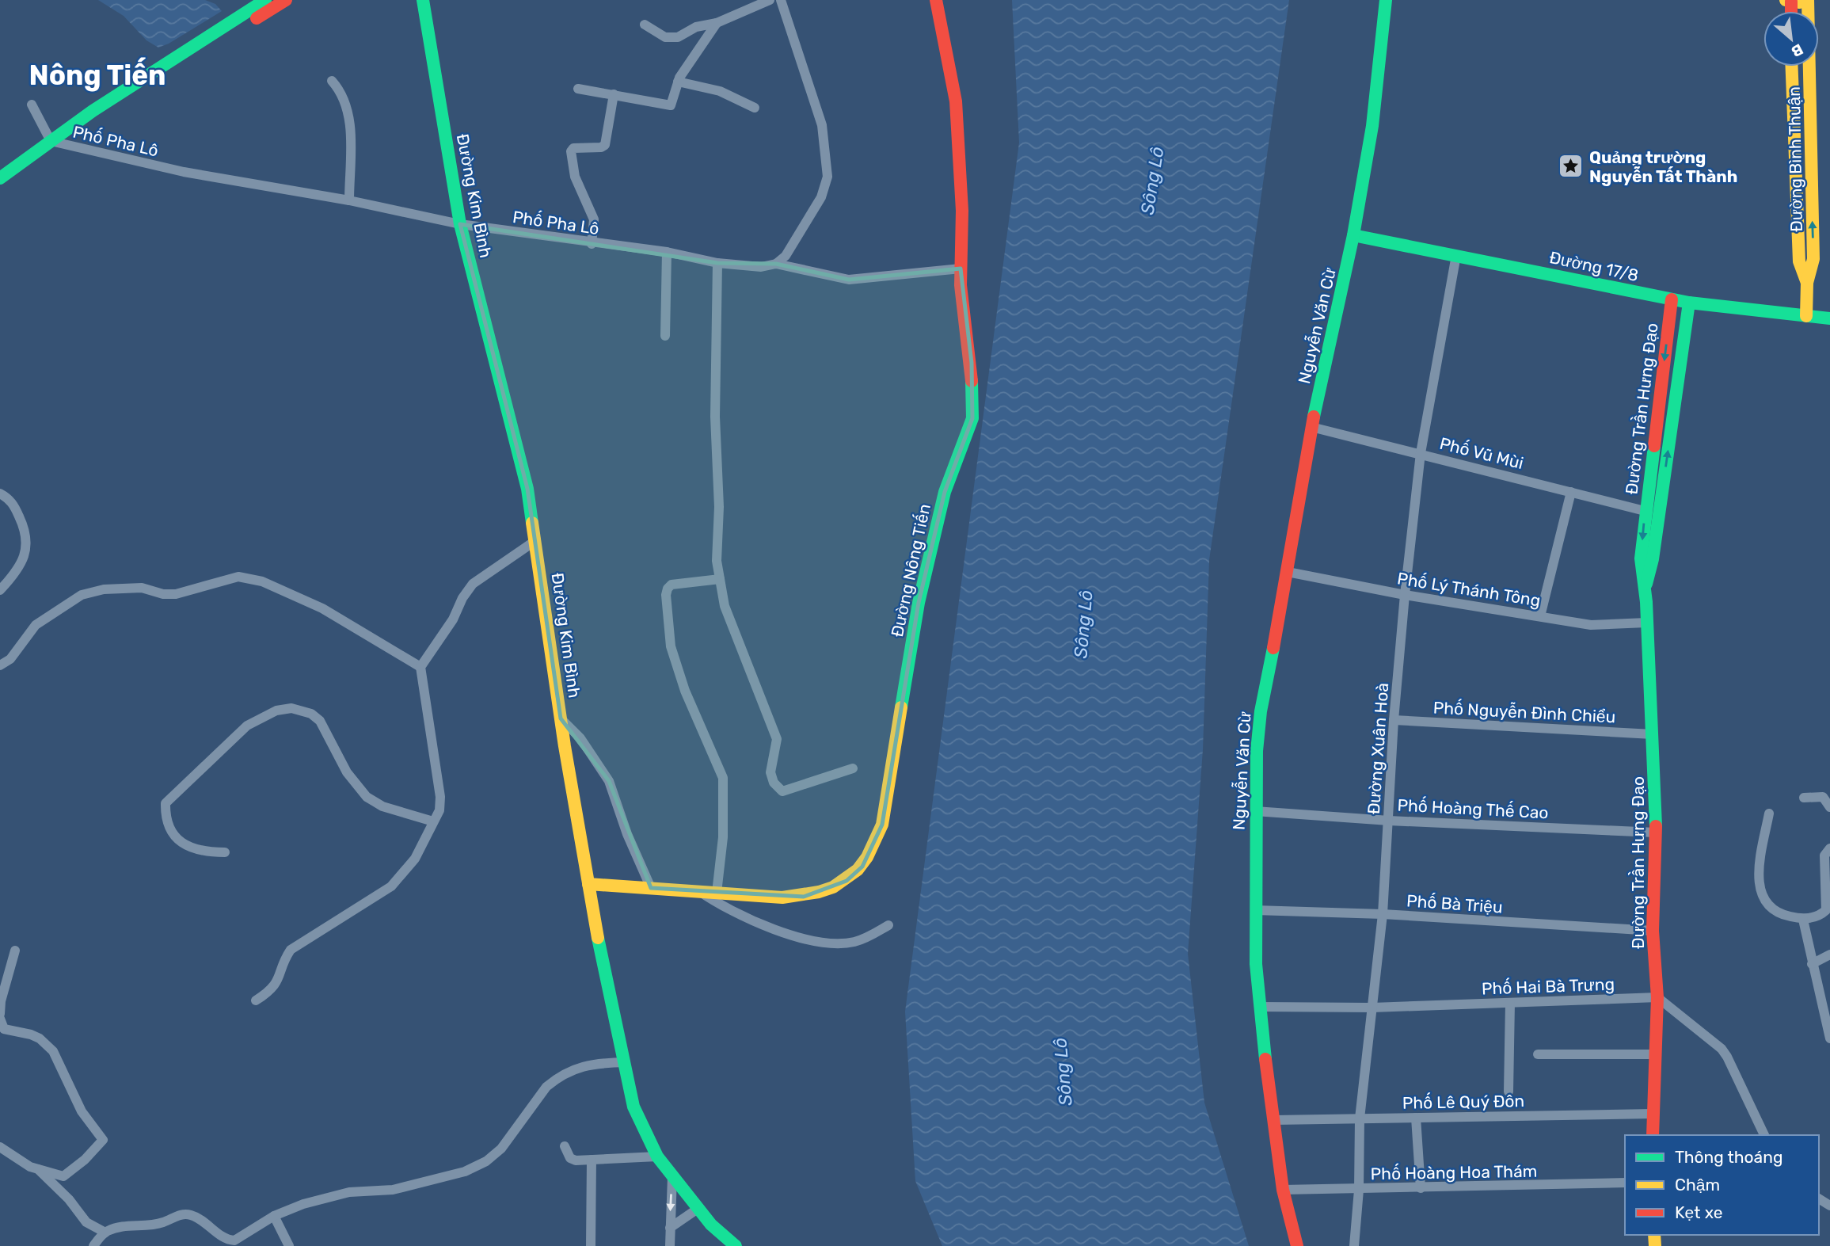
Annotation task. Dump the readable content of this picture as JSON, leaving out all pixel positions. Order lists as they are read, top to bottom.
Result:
{
  "streets": {
    "main road": [
      "Đường Bình Thuận",
      "Đường Kim Bình",
      "Đường 17/8",
      "Nguyễn Văn Cừ",
      "Đường Trần Hưng Đạo",
      "Đường Nông Tiến"
    ],
    "street": [
      "Phố Pha Lô",
      "Phố Vũ Mùi",
      "Phố Lý Thánh Tông",
      "Phố Nguyễn Đình Chiểu",
      "Đường Xuân Hoà",
      "Phố Hoàng Thế Cao",
      "Phố Bà Triệu",
      "Phố Hai Bà Trưng",
      "Phố Lê Quý Đôn",
      "Phố Hoàng Hoa Thám"
    ]
  },
  "crossings": [
    ["Phố Pha Lô", "Đường Kim Bình"],
    ["Phố Pha Lô", "Đường Nông Tiến"],
    ["Đường Bình Thuận", "Đường 17/8"],
    ["Đường Kim Bình", "Đường Nông Tiến"],
    ["Đường 17/8", "Nguyễn Văn Cừ"],
    ["Đường 17/8", "Đường Trần Hưng Đạo"],
    ["Đường 17/8", "Đường Xuân Hoà"],
    ["Nguyễn Văn Cừ", "Phố Vũ Mùi"],
    ["Nguyễn Văn Cừ", "Phố Lý Thánh Tông"],
    ["Nguyễn Văn Cừ", "Phố Hoàng Thế Cao"],
    ["Nguyễn Văn Cừ", "Phố Bà Triệu"],
    ["Nguyễn Văn Cừ", "Phố Hai Bà Trưng"],
    ["Nguyễn Văn Cừ", "Phố Lê Quý Đôn"],
    ["Nguyễn Văn Cừ", "Phố Hoàng Hoa Thám"],
    ["Đường Trần Hưng Đạo", "Phố Vũ Mùi"],
    ["Đường Trần Hưng Đạo", "Phố Lý Thánh Tông"],
    ["Đường Trần Hưng Đạo", "Phố Nguyễn Đình Chiểu"],
    ["Đường Trần Hưng Đạo", "Phố Hoàng Thế Cao"],
    ["Đường Trần Hưng Đạo", "Phố Bà Triệu"],
    ["Đường Trần Hưng Đạo", "Phố Hai Bà Trưng"],
    ["Đường Trần Hưng Đạo", "Phố Lê Quý Đôn"],
    ["Phố Vũ Mùi", "Đường Xuân Hoà"],
    ["Phố Lý Thánh Tông", "Đường Xuân Hoà"],
    ["Phố Nguyễn Đình Chiểu", "Đường Xuân Hoà"],
    ["Đường Xuân Hoà", "Phố Hoàng Thế Cao"],
    ["Đường Xuân Hoà", "Phố Bà Triệu"],
    ["Đường Xuân Hoà", "Phố Hai Bà Trưng"],
    ["Đường Xuân Hoà", "Phố Lê Quý Đôn"],
    ["Đường Xuân Hoà", "Phố Hoàng Hoa Thám"]
  ],
  "districts": ["Nông Tiến"],
  "water": ["Sông Lô"],
  "places": {
    "place": ["Quảng trường Nguyễn Tất Thành"]
  },
  "legend": ["Thông thoáng", "Chậm", "Kẹt xe"],
  "north": "bottom right"
}
